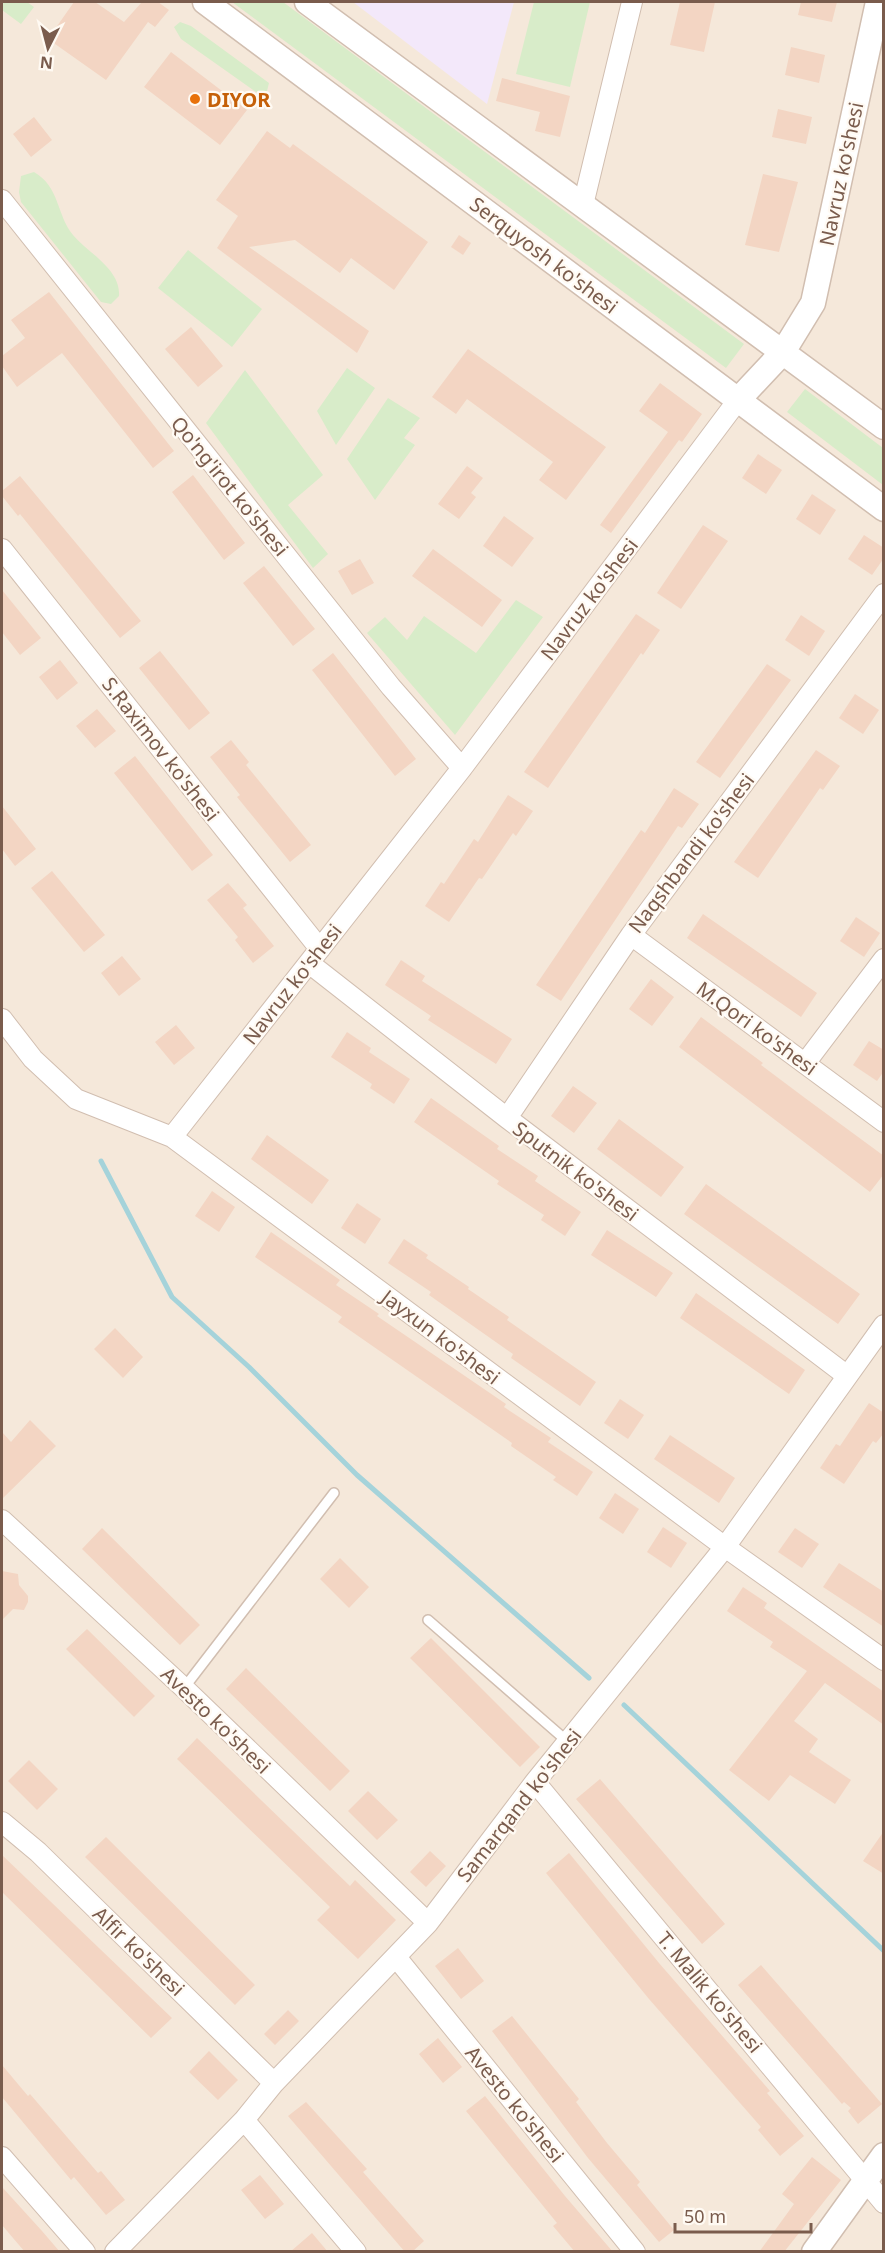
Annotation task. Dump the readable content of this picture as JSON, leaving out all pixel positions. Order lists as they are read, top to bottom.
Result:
{
  "streets": {
    "street": [
      "Navruz ko'shesi",
      "Serquyosh ko'shesi",
      "Qo'ng'irot ko'shesi",
      "S.Raximov ko'shesi",
      "Naqshbandi ko'shesi",
      "M.Qori ko'shesi",
      "Sputnik ko'shesi",
      "Jayxun ko'shesi",
      "Avesto ko'shesi",
      "Samarqand ko'shesi",
      "Alfir ko'shesi",
      "T. Malik ko'shesi"
    ]
  },
  "crossings": [
    ["Navruz ko'shesi", "Serquyosh ko'shesi"],
    ["Navruz ko'shesi", "Qo'ng'irot ko'shesi"],
    ["Navruz ko'shesi", "S.Raximov ko'shesi"],
    ["Navruz ko'shesi", "Sputnik ko'shesi"],
    ["Navruz ko'shesi", "Jayxun ko'shesi"],
    ["S.Raximov ko'shesi", "Sputnik ko'shesi"],
    ["Naqshbandi ko'shesi", "M.Qori ko'shesi"],
    ["Naqshbandi ko'shesi", "Sputnik ko'shesi"],
    ["Sputnik ko'shesi", "Samarqand ko'shesi"],
    ["Jayxun ko'shesi", "Samarqand ko'shesi"],
    ["Avesto ko'shesi", "Samarqand ko'shesi"],
    ["Samarqand ko'shesi", "Alfir ko'shesi"],
    ["Samarqand ko'shesi", "T. Malik ko'shesi"]
  ],
  "places": ["DIYOR"],
  "scale_bar": "50 m",
  "north": "bottom"
}
